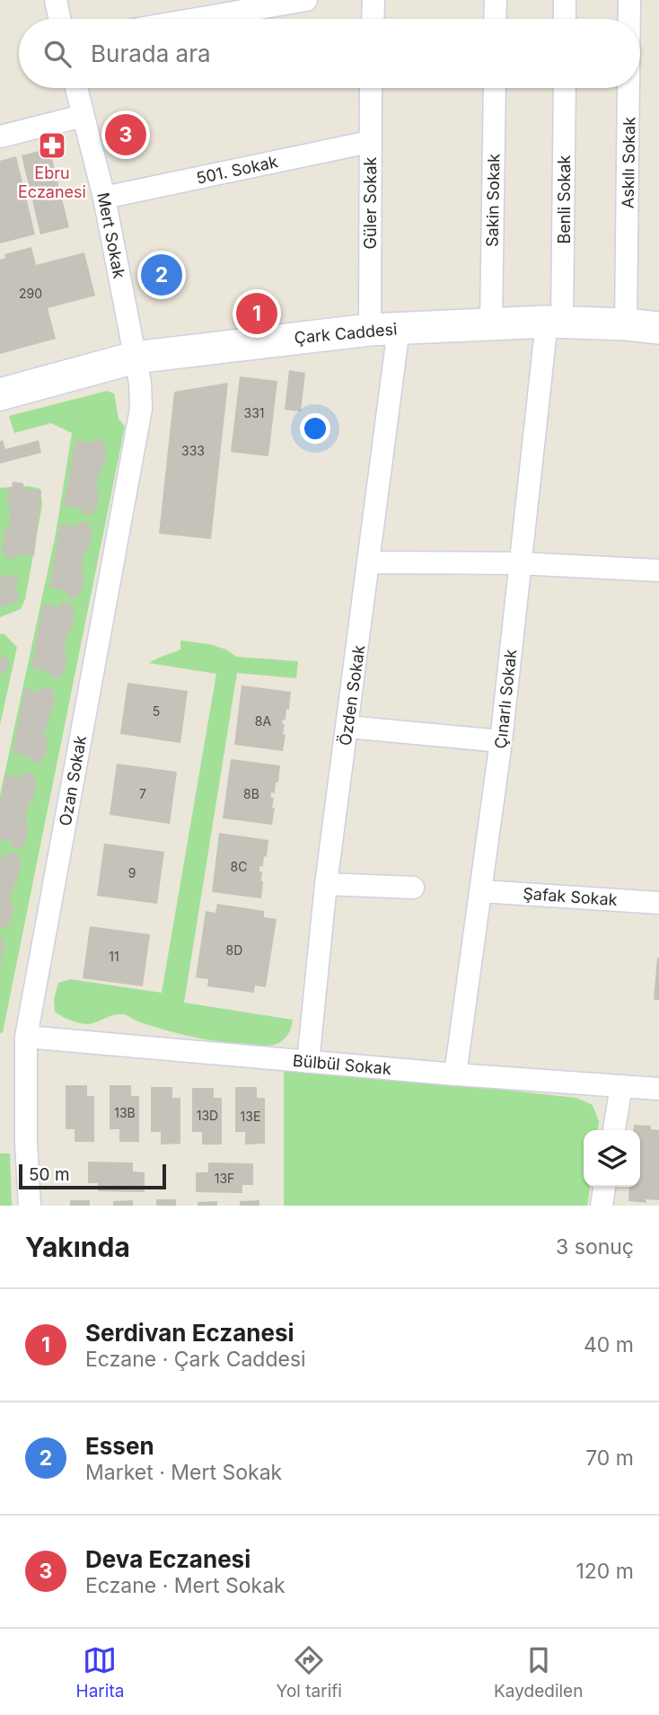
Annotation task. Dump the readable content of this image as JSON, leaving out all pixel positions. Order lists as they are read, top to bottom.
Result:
{
  "streets": {
    "main road": ["Çark Caddesi"],
    "street": [
      "Askılı Sokak",
      "501. Sokak",
      "Benli Sokak",
      "Sakin Sokak",
      "Güler Sokak",
      "Mert Sokak",
      "Özden Sokak",
      "Çınarlı Sokak",
      "Ozan Sokak",
      "Şafak Sokak",
      "Bülbül Sokak"
    ]
  },
  "crossings": [
    ["Askılı Sokak", "Çark Caddesi"],
    ["501. Sokak", "Güler Sokak"],
    ["501. Sokak", "Mert Sokak"],
    ["Benli Sokak", "Çark Caddesi"],
    ["Benli Sokak", "Çınarlı Sokak"],
    ["Sakin Sokak", "Çark Caddesi"],
    ["Güler Sokak", "Çark Caddesi"],
    ["Güler Sokak", "Özden Sokak"],
    ["Mert Sokak", "Çark Caddesi"],
    ["Mert Sokak", "Ozan Sokak"],
    ["Çark Caddesi", "Özden Sokak"],
    ["Çark Caddesi", "Çınarlı Sokak"],
    ["Çark Caddesi", "Ozan Sokak"],
    ["Özden Sokak", "Bülbül Sokak"],
    ["Çınarlı Sokak", "Şafak Sokak"],
    ["Çınarlı Sokak", "Bülbül Sokak"],
    ["Ozan Sokak", "Bülbül Sokak"]
  ],
  "places": {
    "pharmacy": ["Ebru Eczanesi"]
  },
  "house_numbers": [
    "290",
    "331",
    "333",
    "5",
    "8A",
    "7",
    "8B",
    "8C",
    "9",
    "8D",
    "11",
    "13B",
    "13D",
    "13E",
    "13F"
  ],
  "scale_bar": "50 m",
  "page": {
    "search": "Burada ara",
    "pins": ["3", "2", "1"],
    "scale": "50 m",
    "heading": ["Yakında", "3 sonuç"],
    "list": [
      {
        "mark": "1",
        "name": "Serdivan Eczanesi",
        "note": "Eczane · Çark Caddesi",
        "value": "40 m"
      },
      {
        "mark": "2",
        "name": "Essen",
        "note": "Market · Mert Sokak",
        "value": "70 m"
      },
      {
        "mark": "3",
        "name": "Deva Eczanesi",
        "note": "Eczane · Mert Sokak",
        "value": "120 m"
      }
    ],
    "nav": ["Harita", "Yol tarifi", "Kaydedilen"]
  }
}
